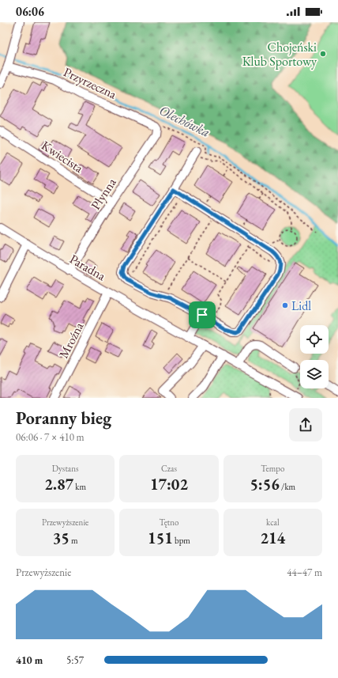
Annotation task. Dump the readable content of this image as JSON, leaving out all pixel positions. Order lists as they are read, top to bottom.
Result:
{
  "streets": {
    "street": [
      "Przyrzeczna",
      "Kwiecista",
      "Płynna",
      "Paradna",
      "Mroźna"
    ]
  },
  "crossings": [
    ["Przyrzeczna", "Płynna"],
    ["Kwiecista", "Płynna"],
    ["Płynna", "Paradna"],
    ["Paradna", "Mroźna"]
  ],
  "water": ["Olechówka"],
  "places": ["Chojeński Klub Sportowy", "Lidl"],
  "page": {
    "status": "06:06",
    "heading": ["Poranny bieg", "06:06 · 7 × 410 m"],
    "stats": [
      ["Dystans", "2.87 km"],
      ["Czas", "17:02"],
      ["Tempo", "5:56 /km"],
      ["Przewyższenie", "35 m"],
      ["Tętno", "151 bpm"],
      ["kcal", "214"]
    ],
    "chart": ["Przewyższenie", "44–47 m"],
    "list": [
      {
        "name": "410 m",
        "note": "5:57"
      }
    ]
  }
}
